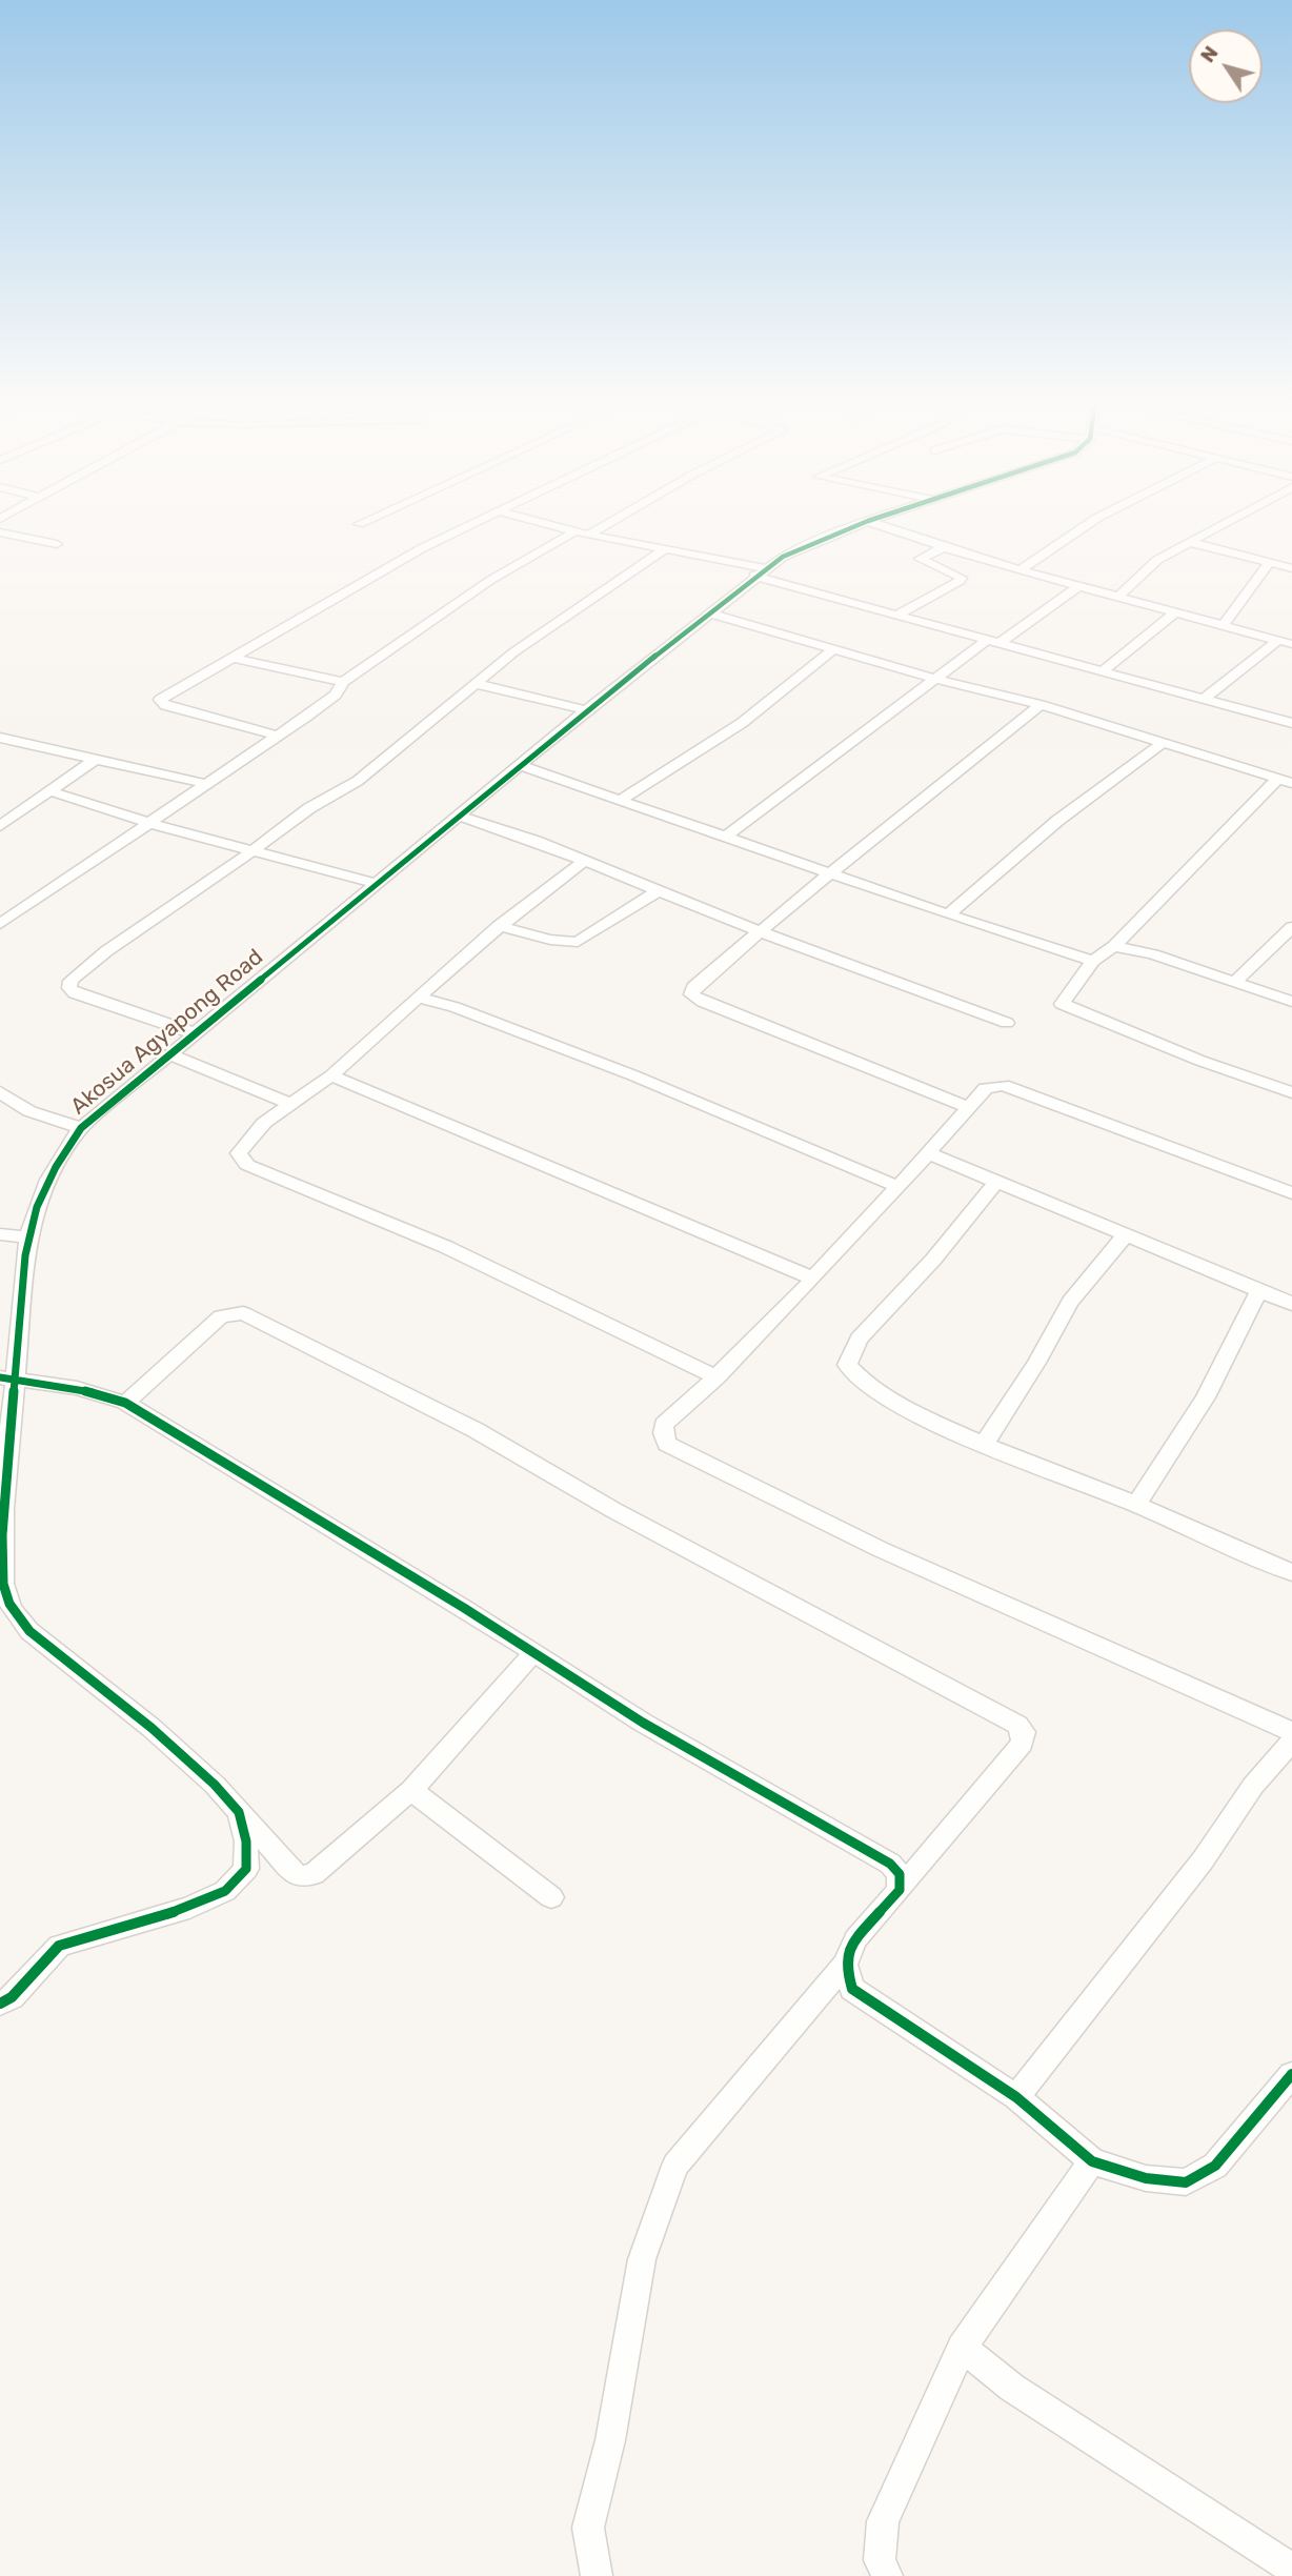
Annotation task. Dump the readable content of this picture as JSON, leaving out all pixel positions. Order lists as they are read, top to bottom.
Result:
{
  "streets": {
    "street": ["Akosua Agyapong Road"]
  },
  "north": "top left"
}
